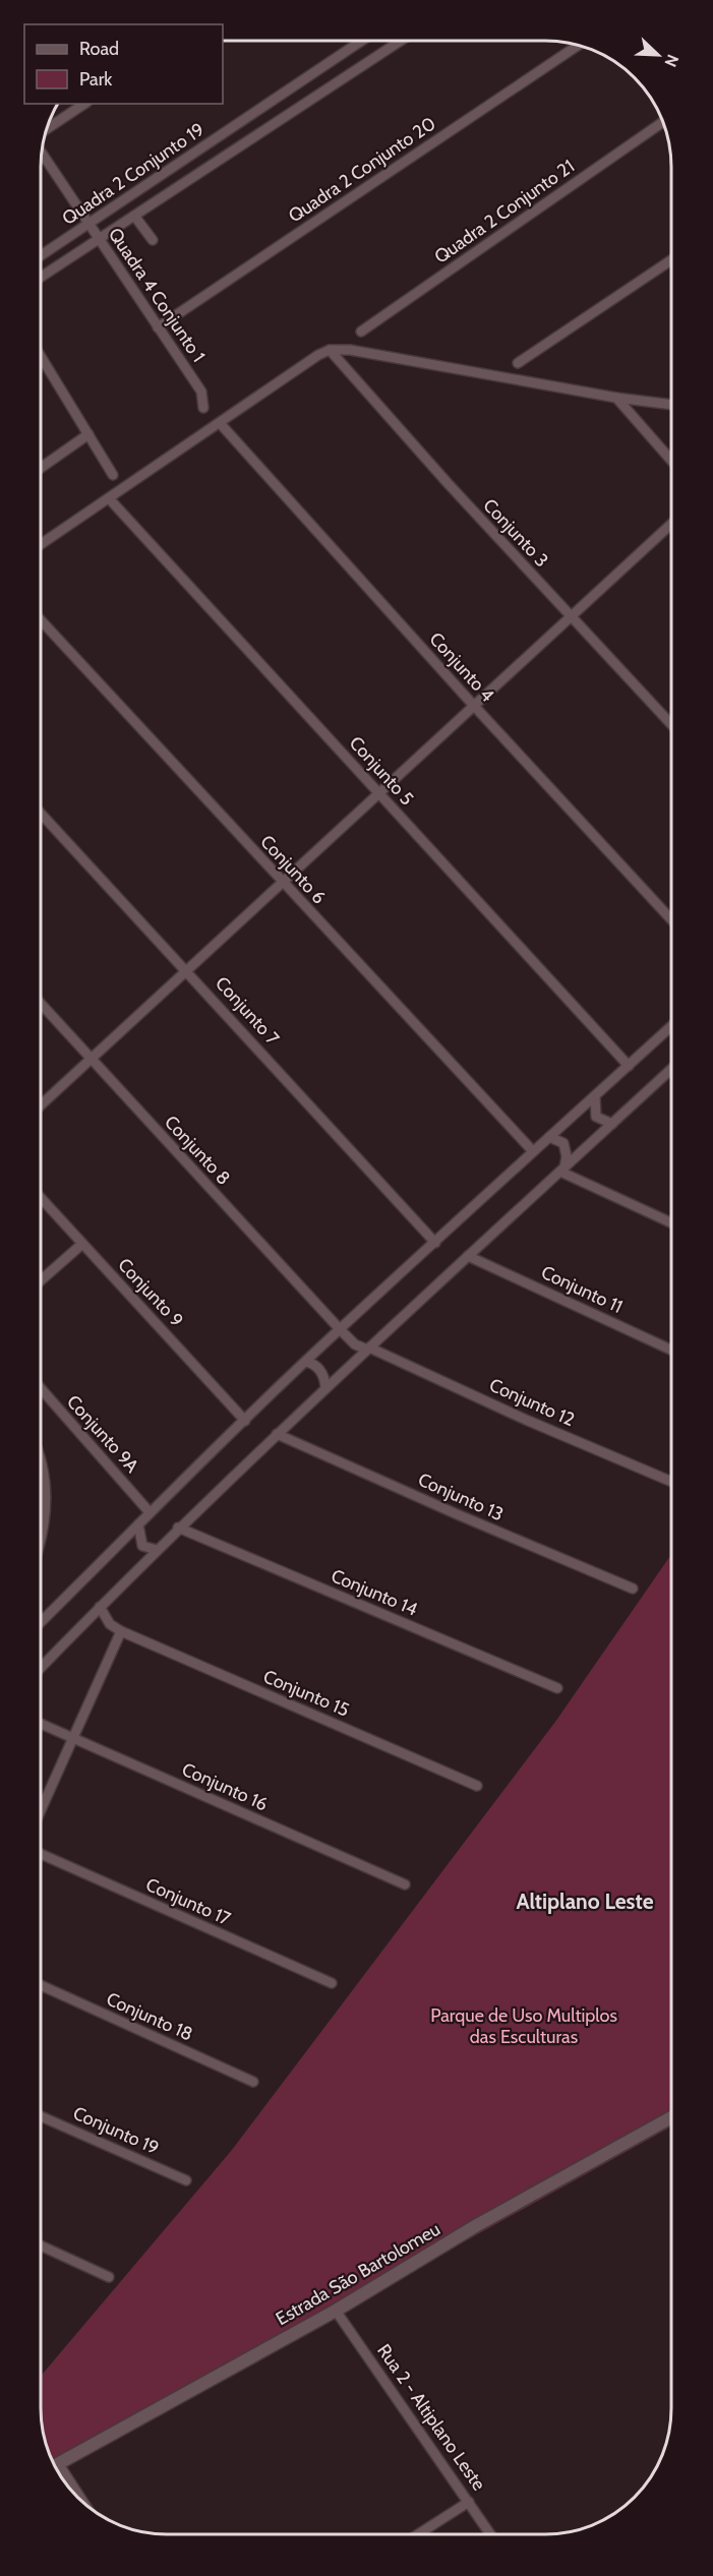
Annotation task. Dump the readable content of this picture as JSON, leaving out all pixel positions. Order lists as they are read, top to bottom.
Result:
{
  "streets": {
    "street": [
      "Quadra 2 Conjunto 20",
      "Quadra 2 Conjunto 19",
      "Quadra 2 Conjunto 21",
      "Quadra 4 Conjunto 1",
      "Conjunto 3",
      "Conjunto 4",
      "Conjunto 5",
      "Conjunto 6",
      "Conjunto 7",
      "Conjunto 8",
      "Conjunto 11",
      "Conjunto 9",
      "Conjunto 12",
      "Conjunto 9A",
      "Conjunto 13",
      "Conjunto 14",
      "Conjunto 15",
      "Conjunto 16",
      "Conjunto 17",
      "Conjunto 18",
      "Conjunto 19",
      "Estrada São Bartolomeu",
      "Rua 2 - Altiplano Leste"
    ]
  },
  "crossings": [
    ["Quadra 2 Conjunto 20", "Quadra 4 Conjunto 1"],
    ["Quadra 2 Conjunto 19", "Quadra 4 Conjunto 1"],
    ["Conjunto 8", "Conjunto 12"],
    ["Estrada São Bartolomeu", "Rua 2 - Altiplano Leste"]
  ],
  "districts": ["Altiplano Leste"],
  "parks": ["Parque de Uso Multiplos das Esculturas"],
  "legend": ["Road", "Park"],
  "north": "bottom right"
}
